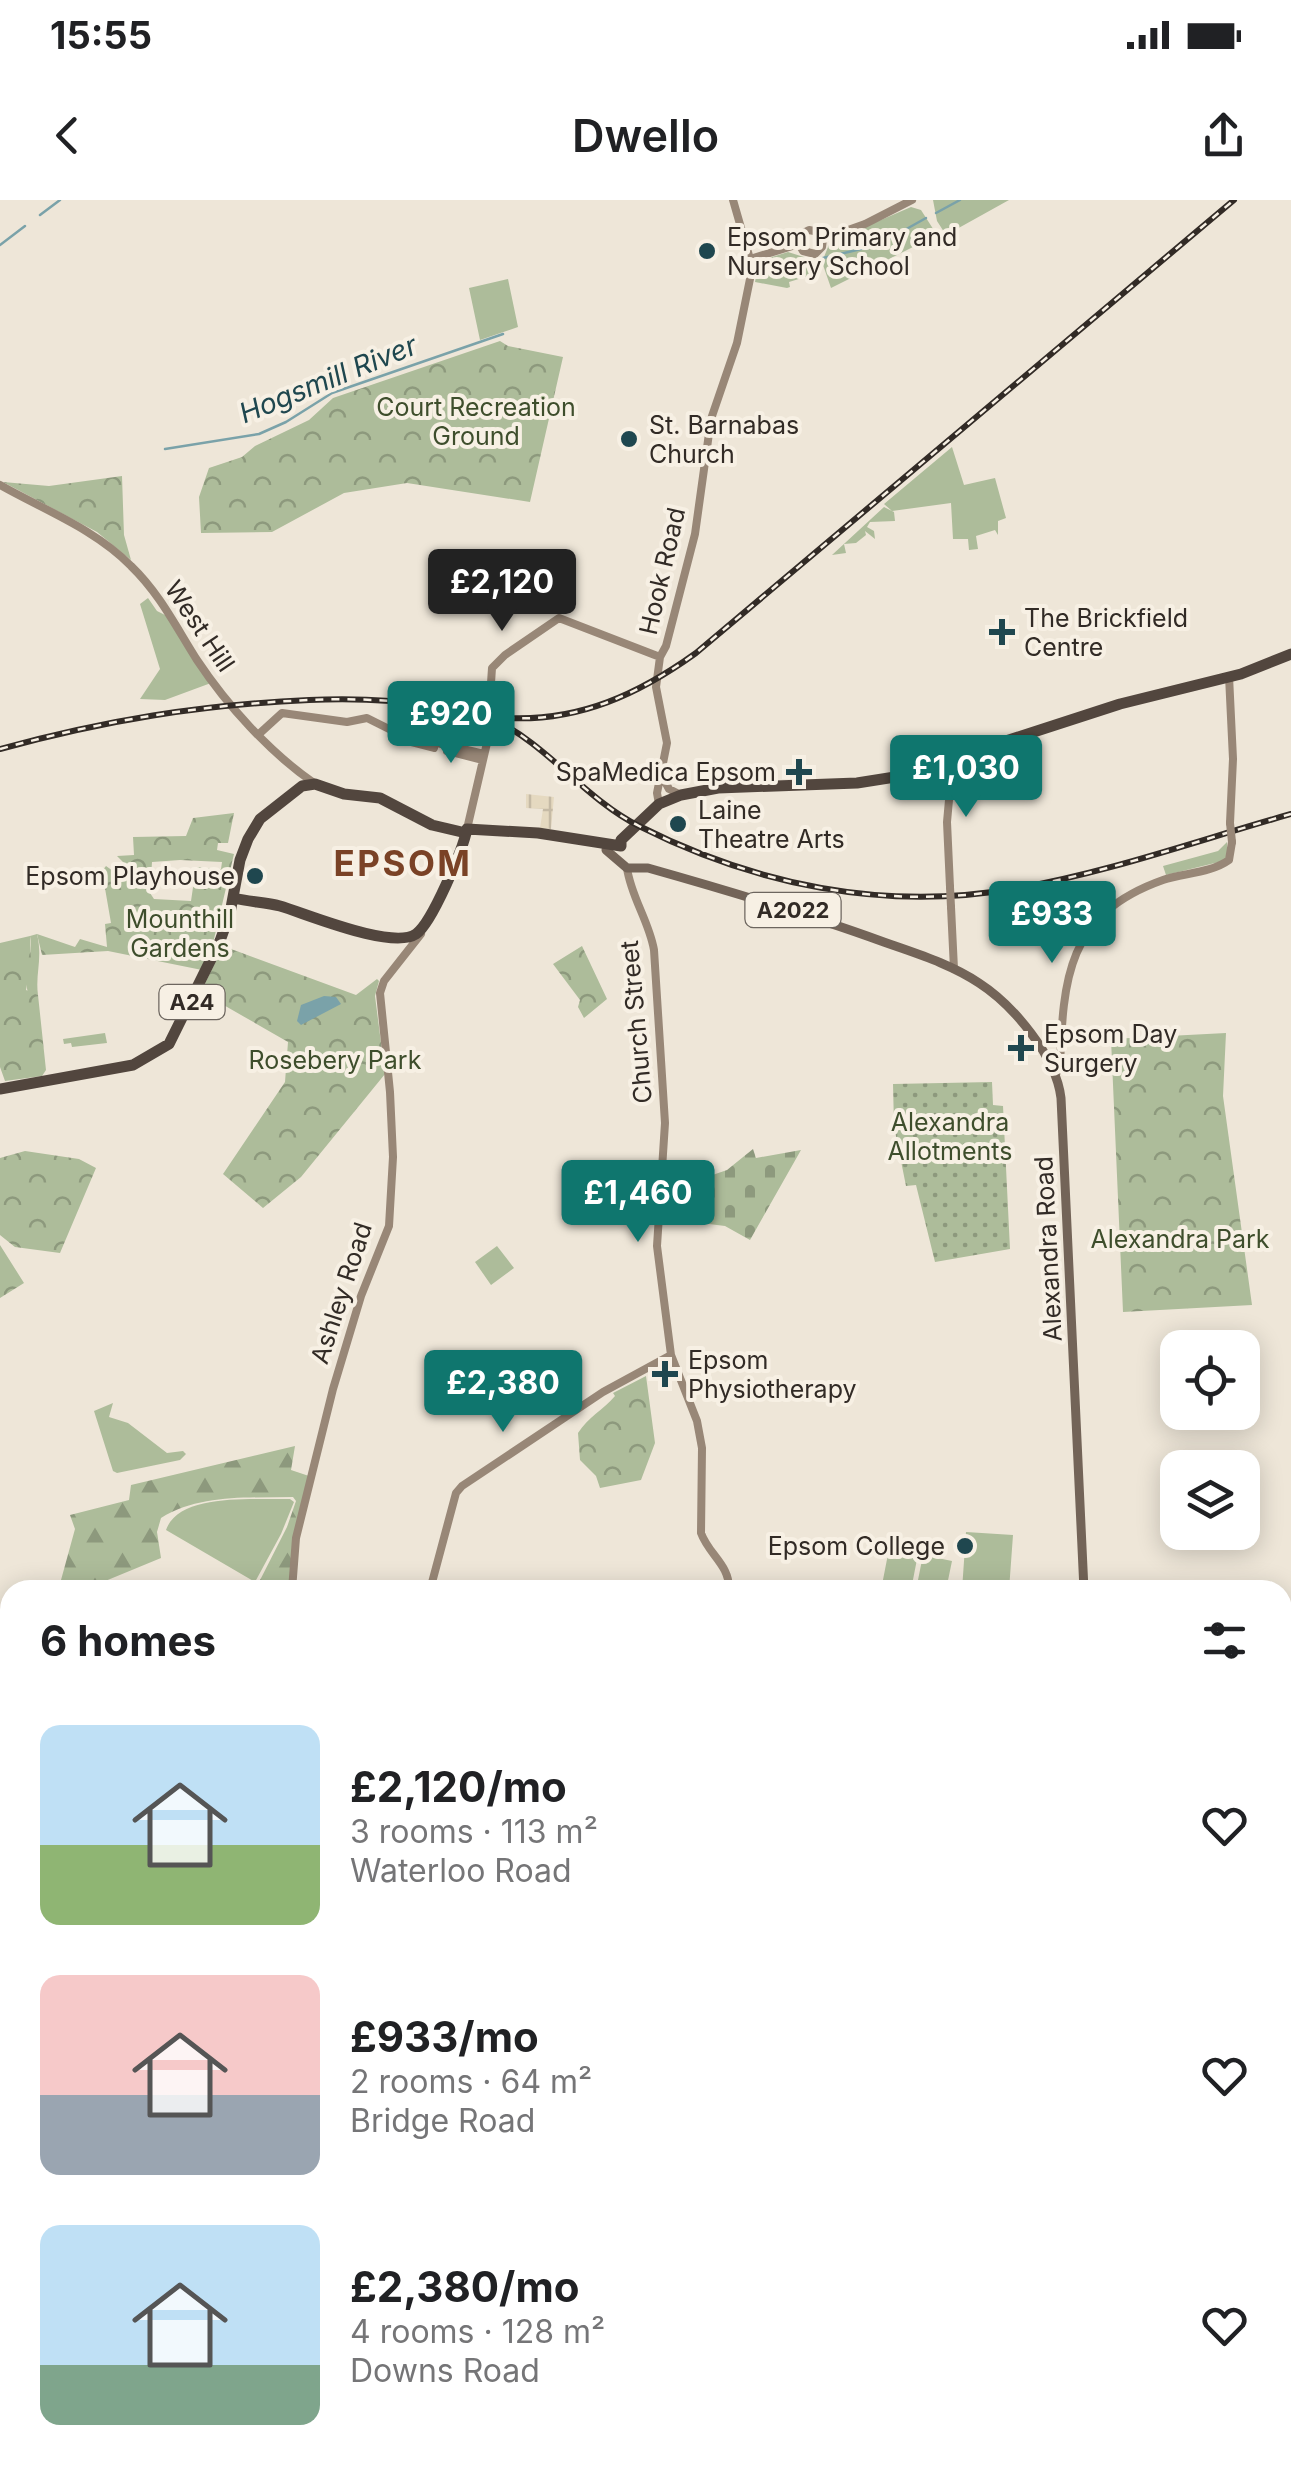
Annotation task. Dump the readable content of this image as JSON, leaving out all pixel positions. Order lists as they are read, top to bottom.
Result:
{
  "streets": {
    "highway": ["A24", "Ashley Road"],
    "main road": [
      "Hook Road",
      "West Hill",
      "A2022",
      "Church Street",
      "Alexandra Road"
    ]
  },
  "crossings": [
    ["West Hill", "A24"],
    ["A2022", "Church Street"],
    ["A2022", "Alexandra Road"]
  ],
  "districts": ["EPSOM"],
  "water": ["Hogsmill River"],
  "parks": [
    "Court Recreation Ground",
    "Mounthill Gardens",
    "Rosebery Park",
    "Alexandra Allotments",
    "Alexandra Park"
  ],
  "places": {
    "other": [
      "Epsom Primary and Nursery School",
      "St. Barnabas Church",
      "Laine Theatre Arts",
      "Epsom Playhouse",
      "Epsom College"
    ],
    "health": [
      "The Brickfield Centre",
      "SpaMedica Epsom",
      "Epsom Day Surgery",
      "Epsom Physiotherapy"
    ]
  },
  "page": {
    "status": "15:55",
    "header": "Dwello",
    "price": [
      "£2,120",
      "£920",
      "£1,030",
      "£933",
      "£1,460",
      "£2,380"
    ],
    "heading": "6 homes",
    "list": [
      {
        "name": "£2,120/mo",
        "note": "3 rooms · 113 m² · Waterloo Road"
      },
      {
        "name": "£933/mo",
        "note": "2 rooms · 64 m² · Bridge Road"
      },
      {
        "name": "£2,380/mo",
        "note": "4 rooms · 128 m² · Downs Road"
      }
    ]
  }
}
